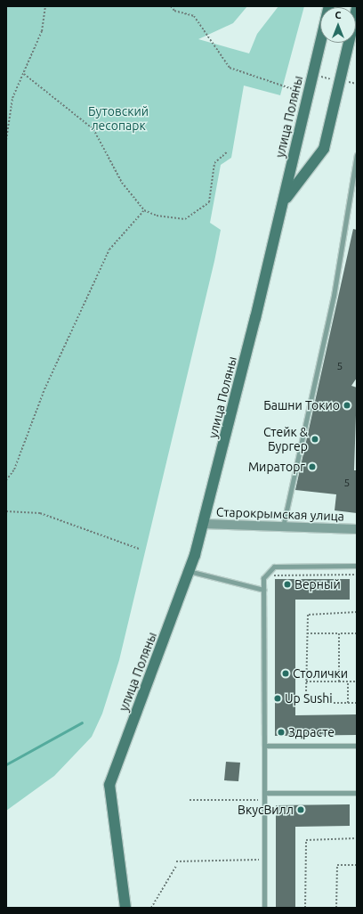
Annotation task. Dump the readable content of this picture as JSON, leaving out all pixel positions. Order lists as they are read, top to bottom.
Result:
{
  "streets": {
    "main road": ["улица Поляны"],
    "street": ["Старокрымская улица"]
  },
  "crossings": [
    ["улица Поляны", "Старокрымская улица"]
  ],
  "parks": ["Бутовский лесопарк"],
  "places": [
    "Башни Токио",
    "Стейк & Бургер",
    "Мираторг",
    "Верный",
    "Столички",
    "Up Sushi",
    "Здрасте",
    "ВкусВилл"
  ],
  "house_numbers": ["5", "5"],
  "north": "top"
}
